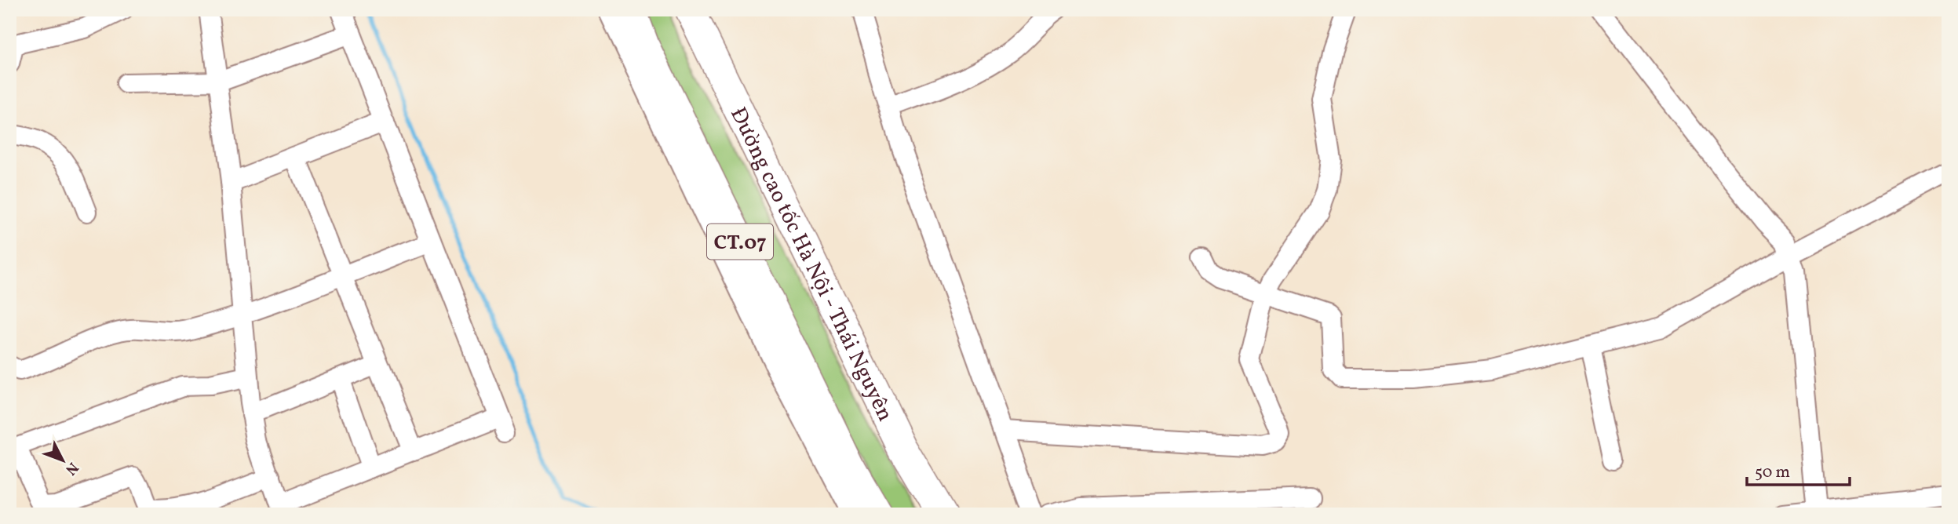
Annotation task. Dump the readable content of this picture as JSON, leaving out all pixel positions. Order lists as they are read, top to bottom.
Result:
{
  "streets": {
    "highway": ["CT.07", "Đường cao tốc Hà Nội - Thái Nguyên"]
  },
  "scale_bar": "50 m",
  "north": "bottom right"
}
